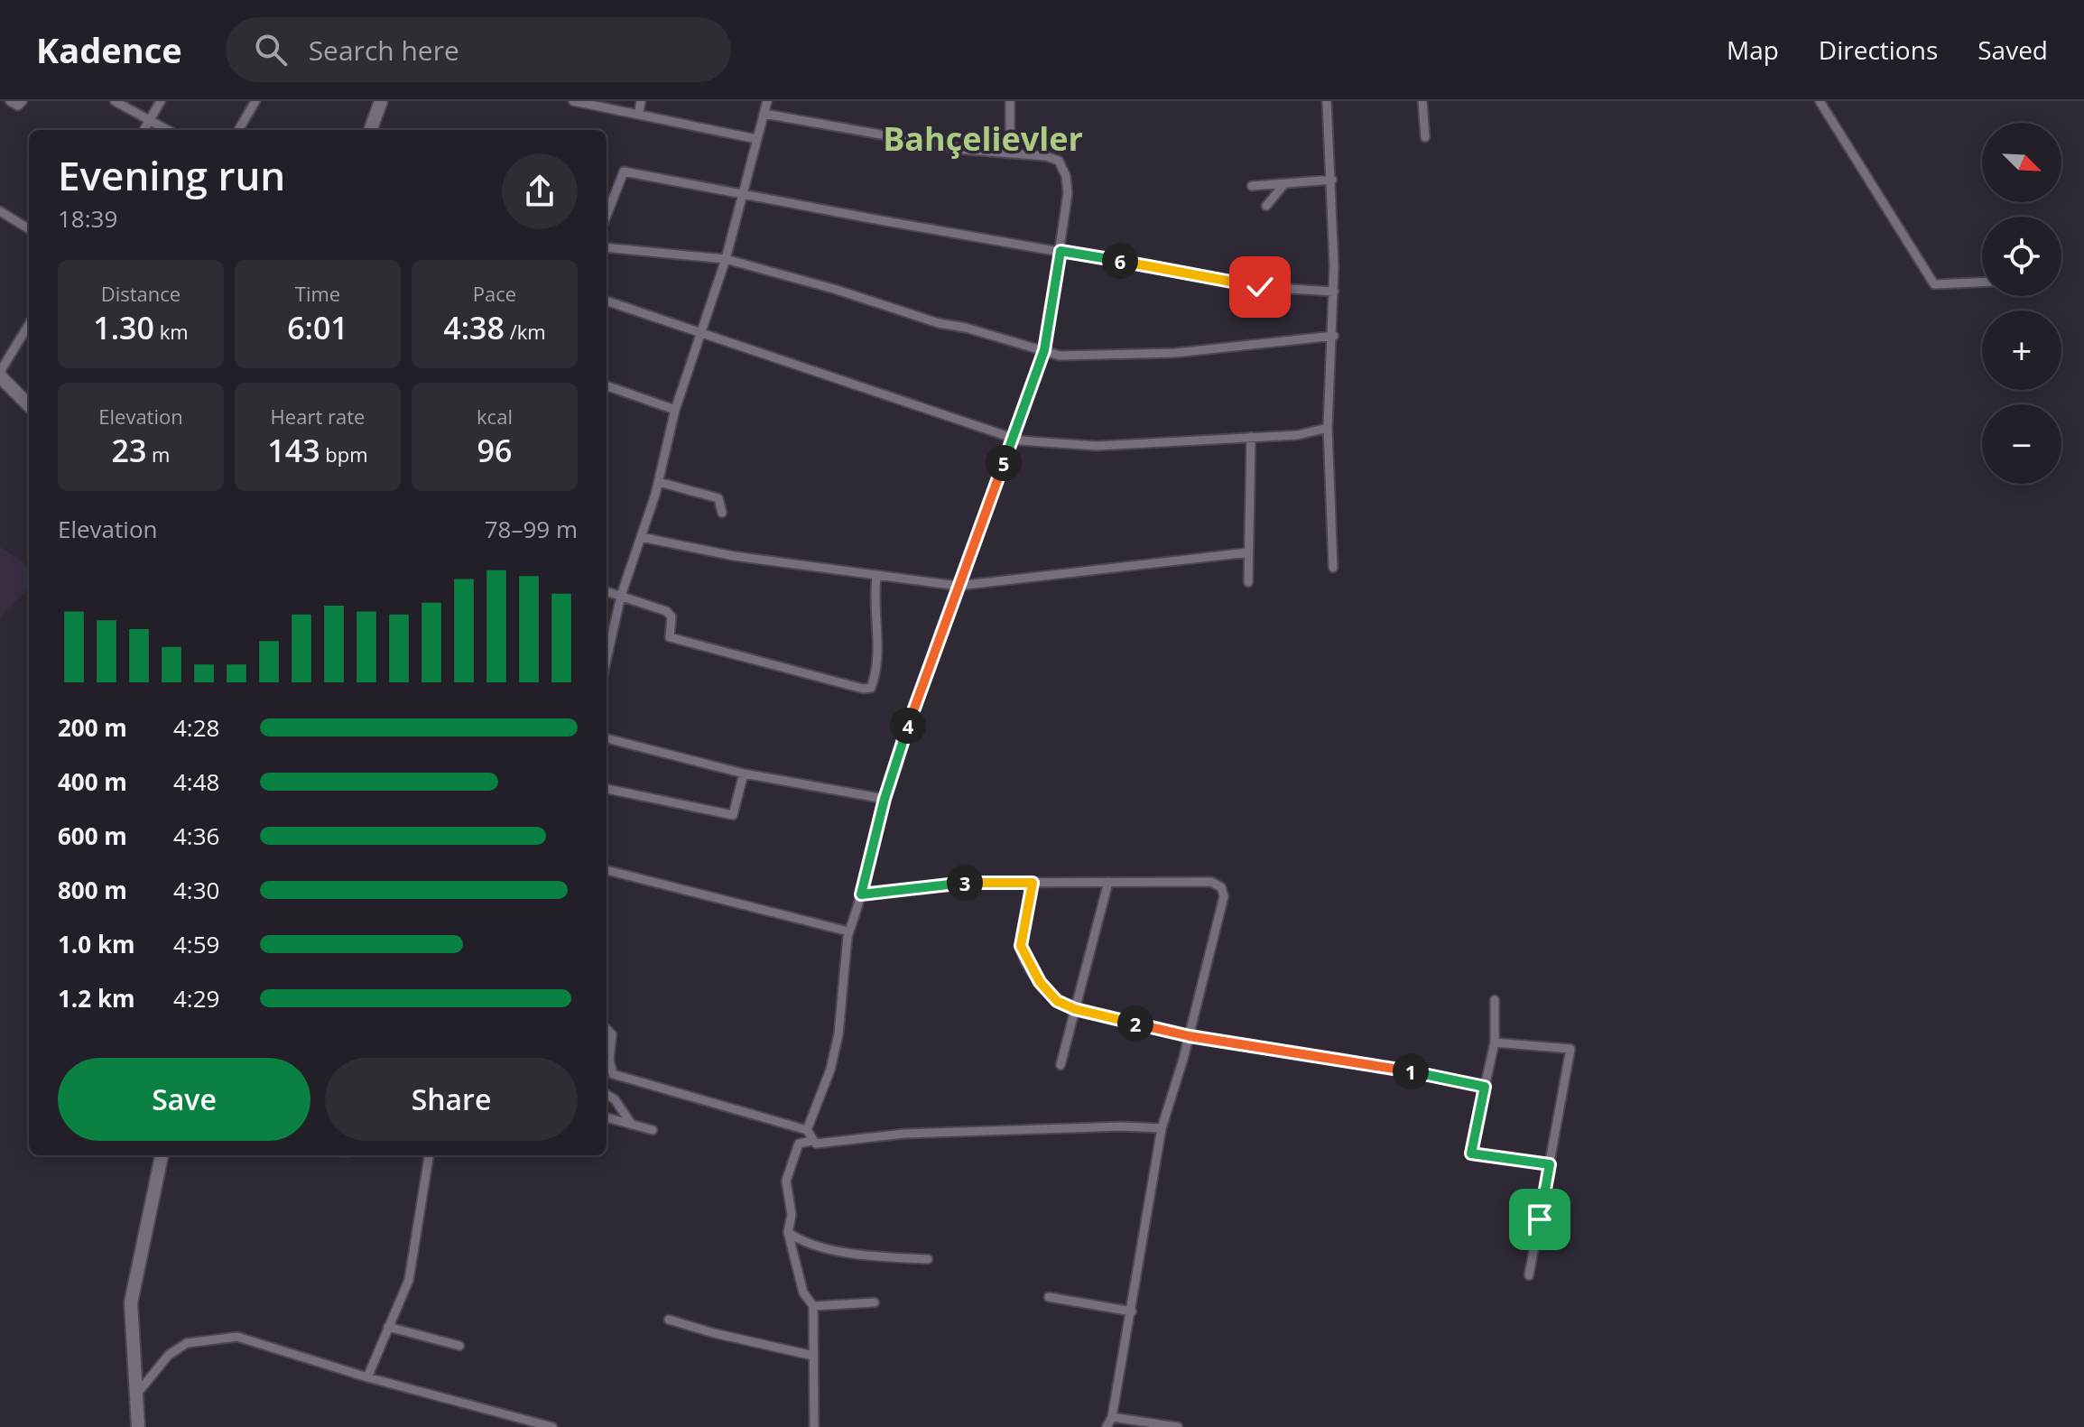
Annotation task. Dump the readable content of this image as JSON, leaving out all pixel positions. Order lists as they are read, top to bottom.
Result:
{
  "districts": ["Bahçelievler"],
  "north": "bottom right",
  "page": {
    "header": "Kadence",
    "search": "Search here",
    "nav": ["Map", "Directions", "Saved"],
    "map_buttons": ["+", "−"],
    "heading": ["Evening run", "18:39"],
    "pins": [
      "6",
      "5",
      "4",
      "3",
      "2",
      "1"
    ],
    "stats": [
      ["Distance", "1.30 km"],
      ["Time", "6:01"],
      ["Pace", "4:38 /km"],
      ["Elevation", "23 m"],
      ["Heart rate", "143 bpm"],
      ["kcal", "96"]
    ],
    "chart": ["Elevation", "78–99 m"],
    "list": [
      {
        "name": "200 m",
        "note": "4:28"
      },
      {
        "name": "400 m",
        "note": "4:48"
      },
      {
        "name": "600 m",
        "note": "4:36"
      },
      {
        "name": "800 m",
        "note": "4:30"
      },
      {
        "name": "1.0 km",
        "note": "4:59"
      },
      {
        "name": "1.2 km",
        "note": "4:29"
      }
    ],
    "buttons": ["Save", "Share"]
  }
}
